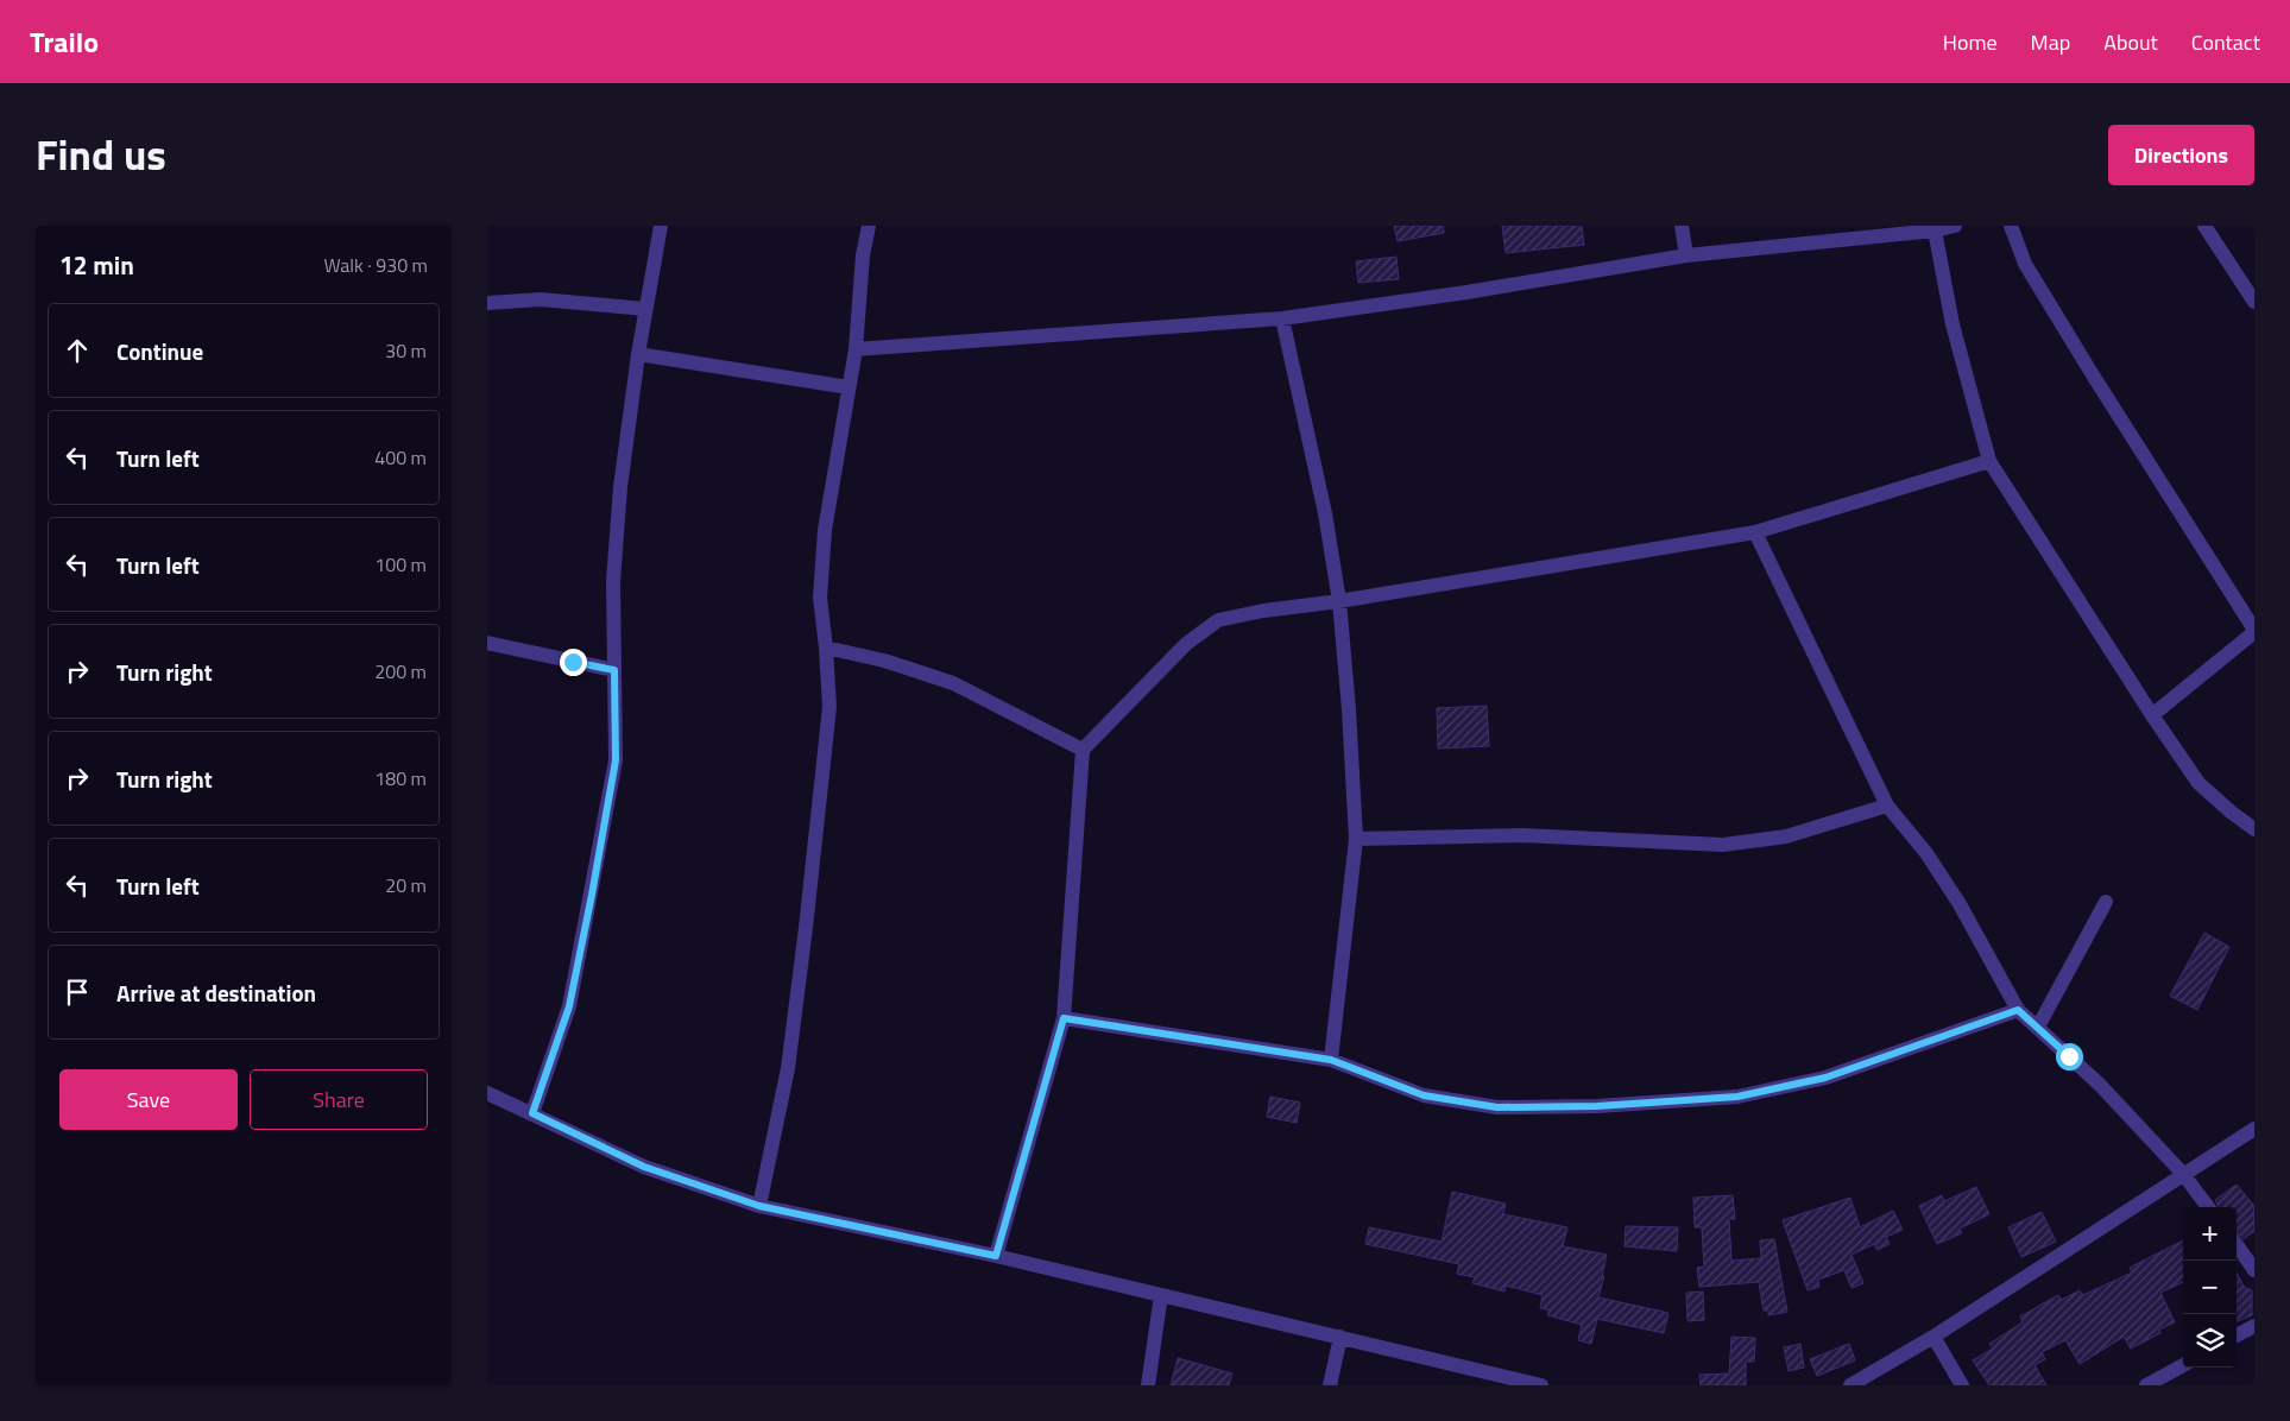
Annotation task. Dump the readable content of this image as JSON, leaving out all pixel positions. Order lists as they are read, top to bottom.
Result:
{
  "page": {
    "header": "Trailo",
    "nav": [
      "Home",
      "Map",
      "About",
      "Contact"
    ],
    "title": "Find us",
    "buttons": [
      "Directions",
      ["Save", "Share"]
    ],
    "heading": ["12 min", "Walk · 930 m"],
    "list": [
      ["Continue", "30 m"],
      ["Turn left", "400 m"],
      ["Turn left", "100 m"],
      ["Turn right", "200 m"],
      ["Turn right", "180 m"],
      ["Turn left", "20 m"],
      "Arrive at destination"
    ],
    "map_buttons": ["+", "−"]
  }
}
